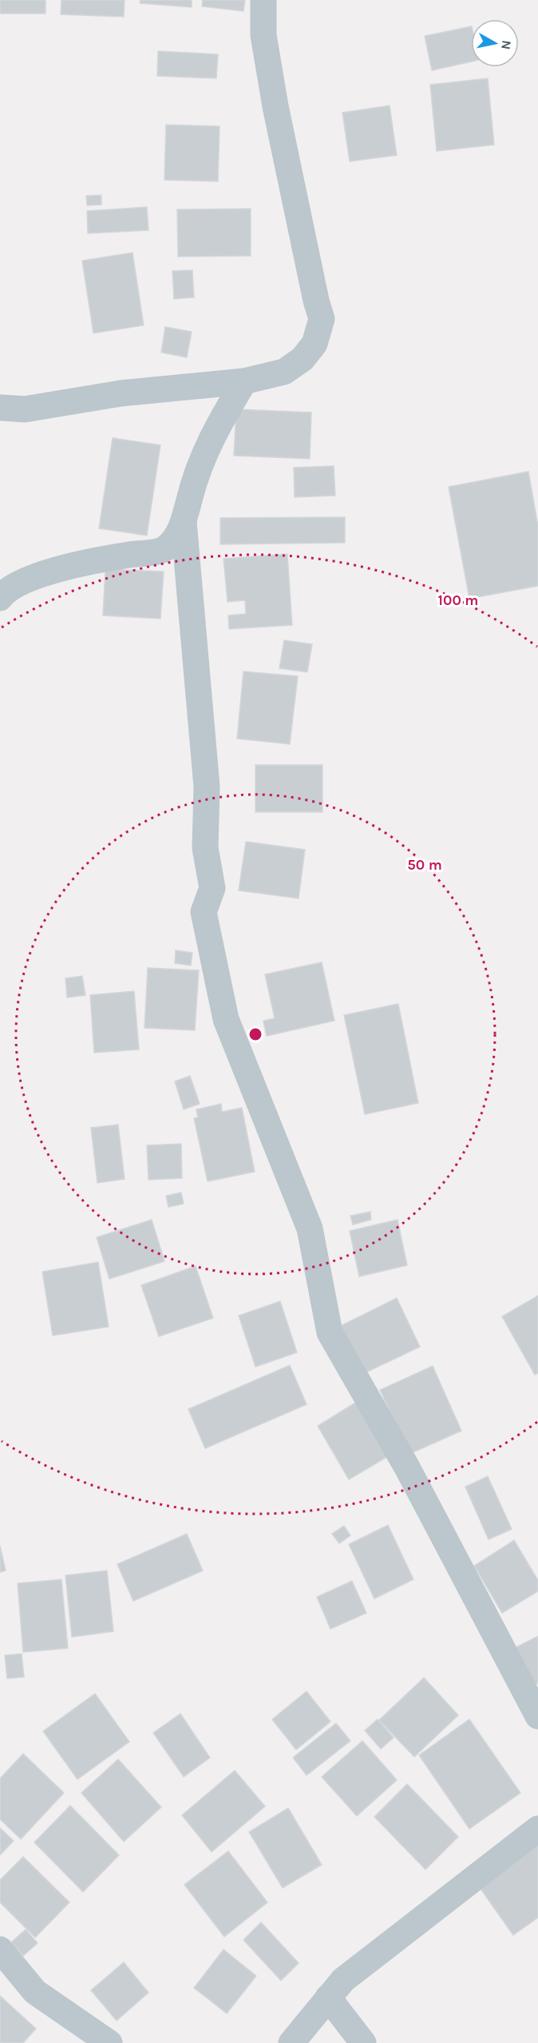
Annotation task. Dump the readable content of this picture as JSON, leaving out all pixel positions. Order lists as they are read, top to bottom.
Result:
{
  "north": "right",
  "rings": ["100 m", "50 m"]
}
